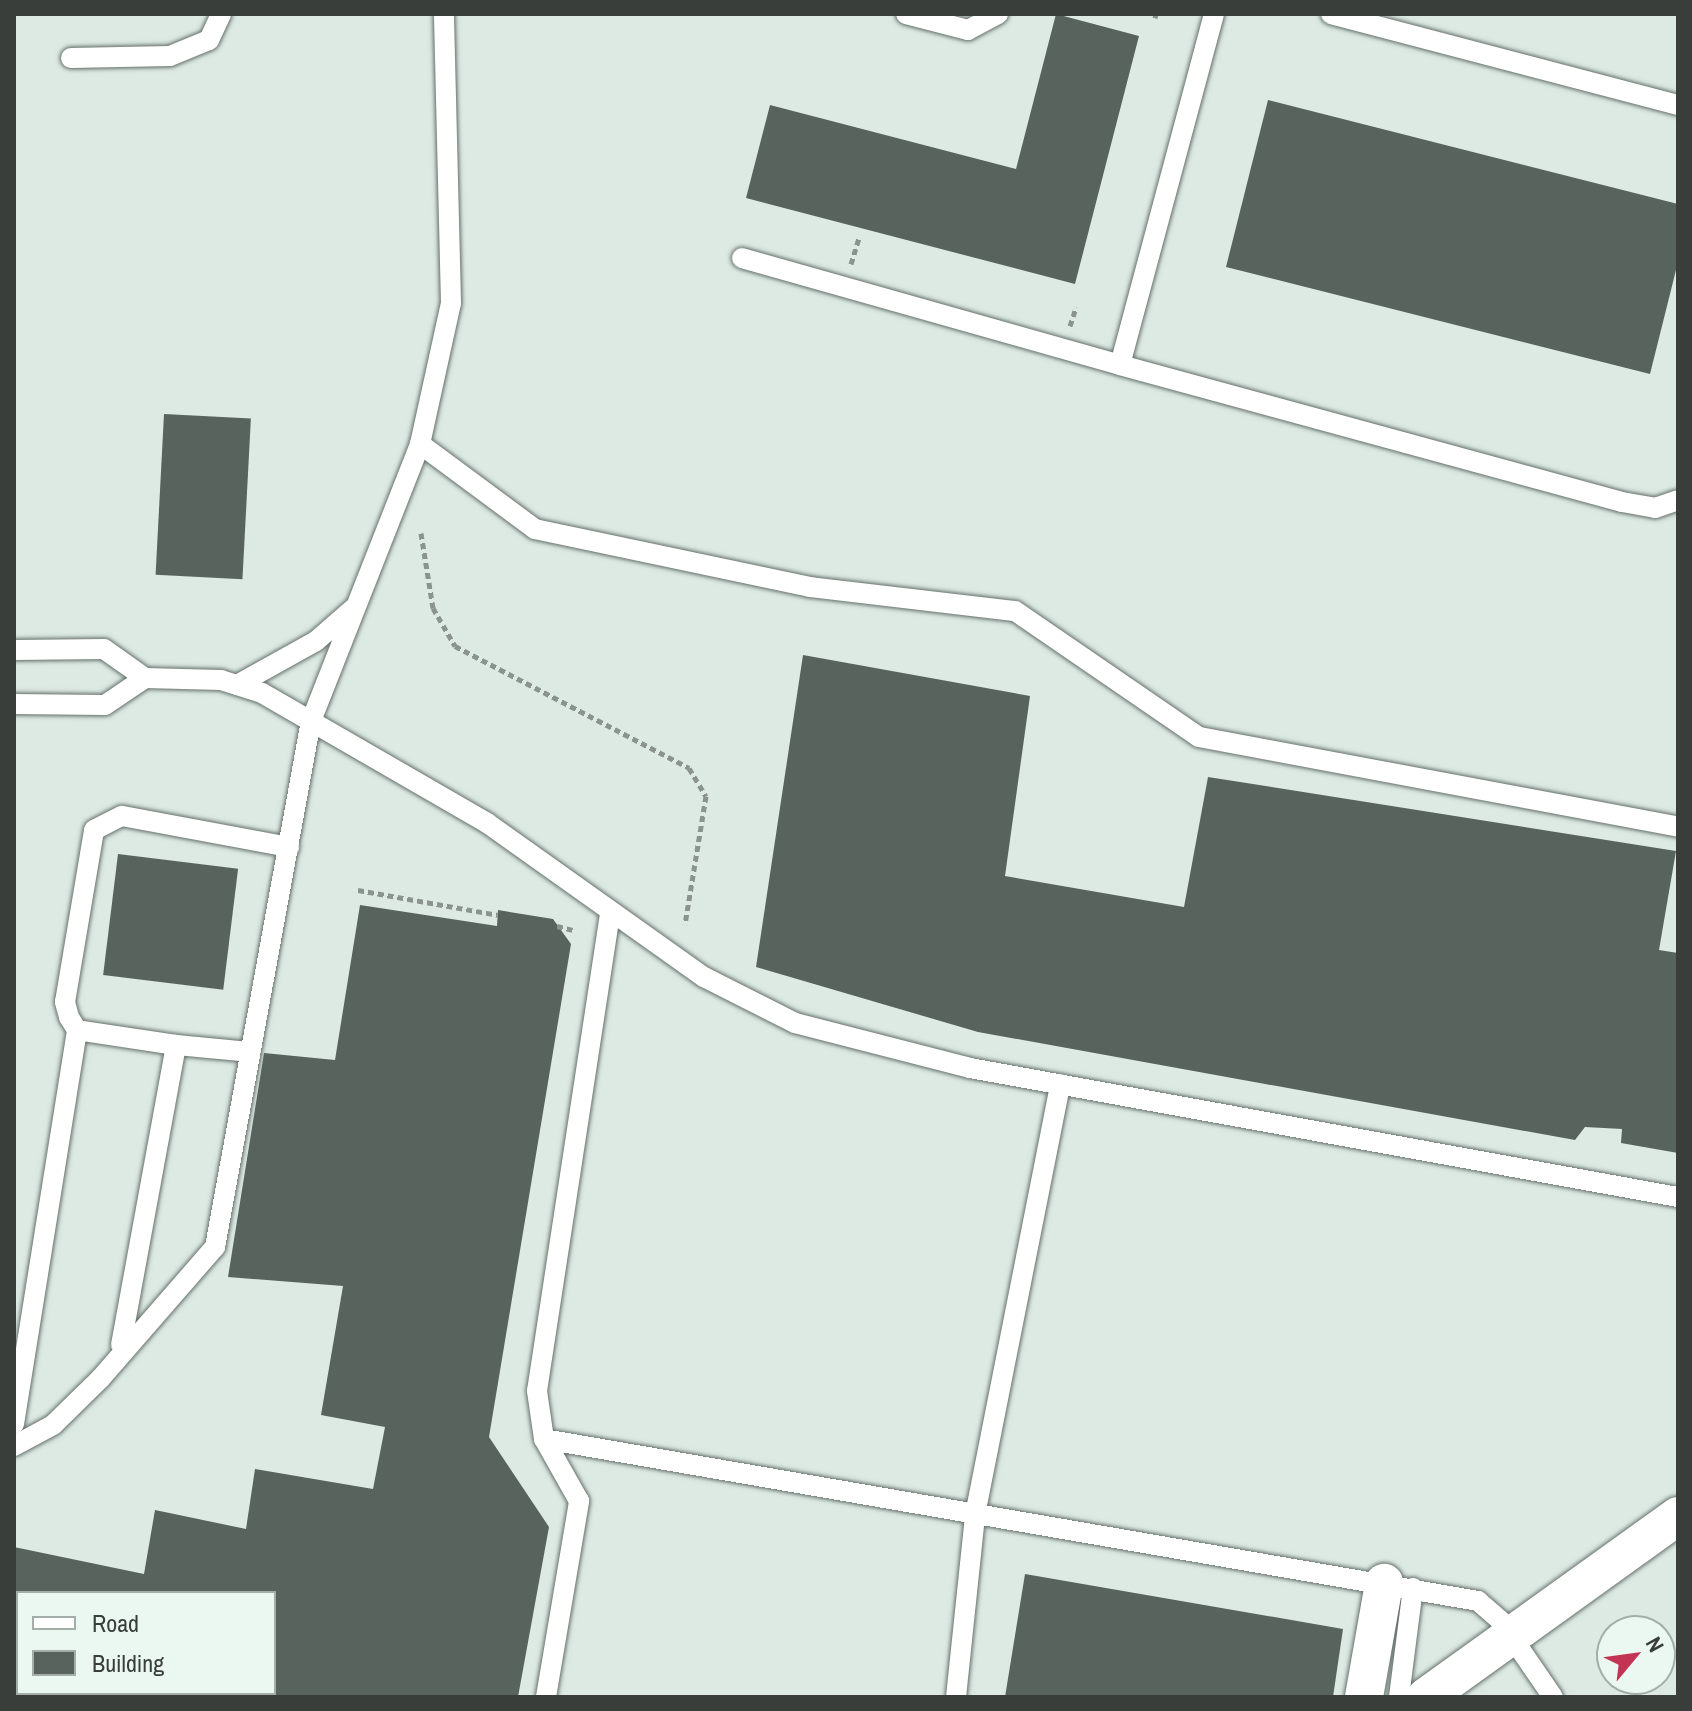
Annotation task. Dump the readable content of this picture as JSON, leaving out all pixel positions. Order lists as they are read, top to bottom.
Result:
{
  "legend": ["Road", "Building"],
  "north": "top right"
}
